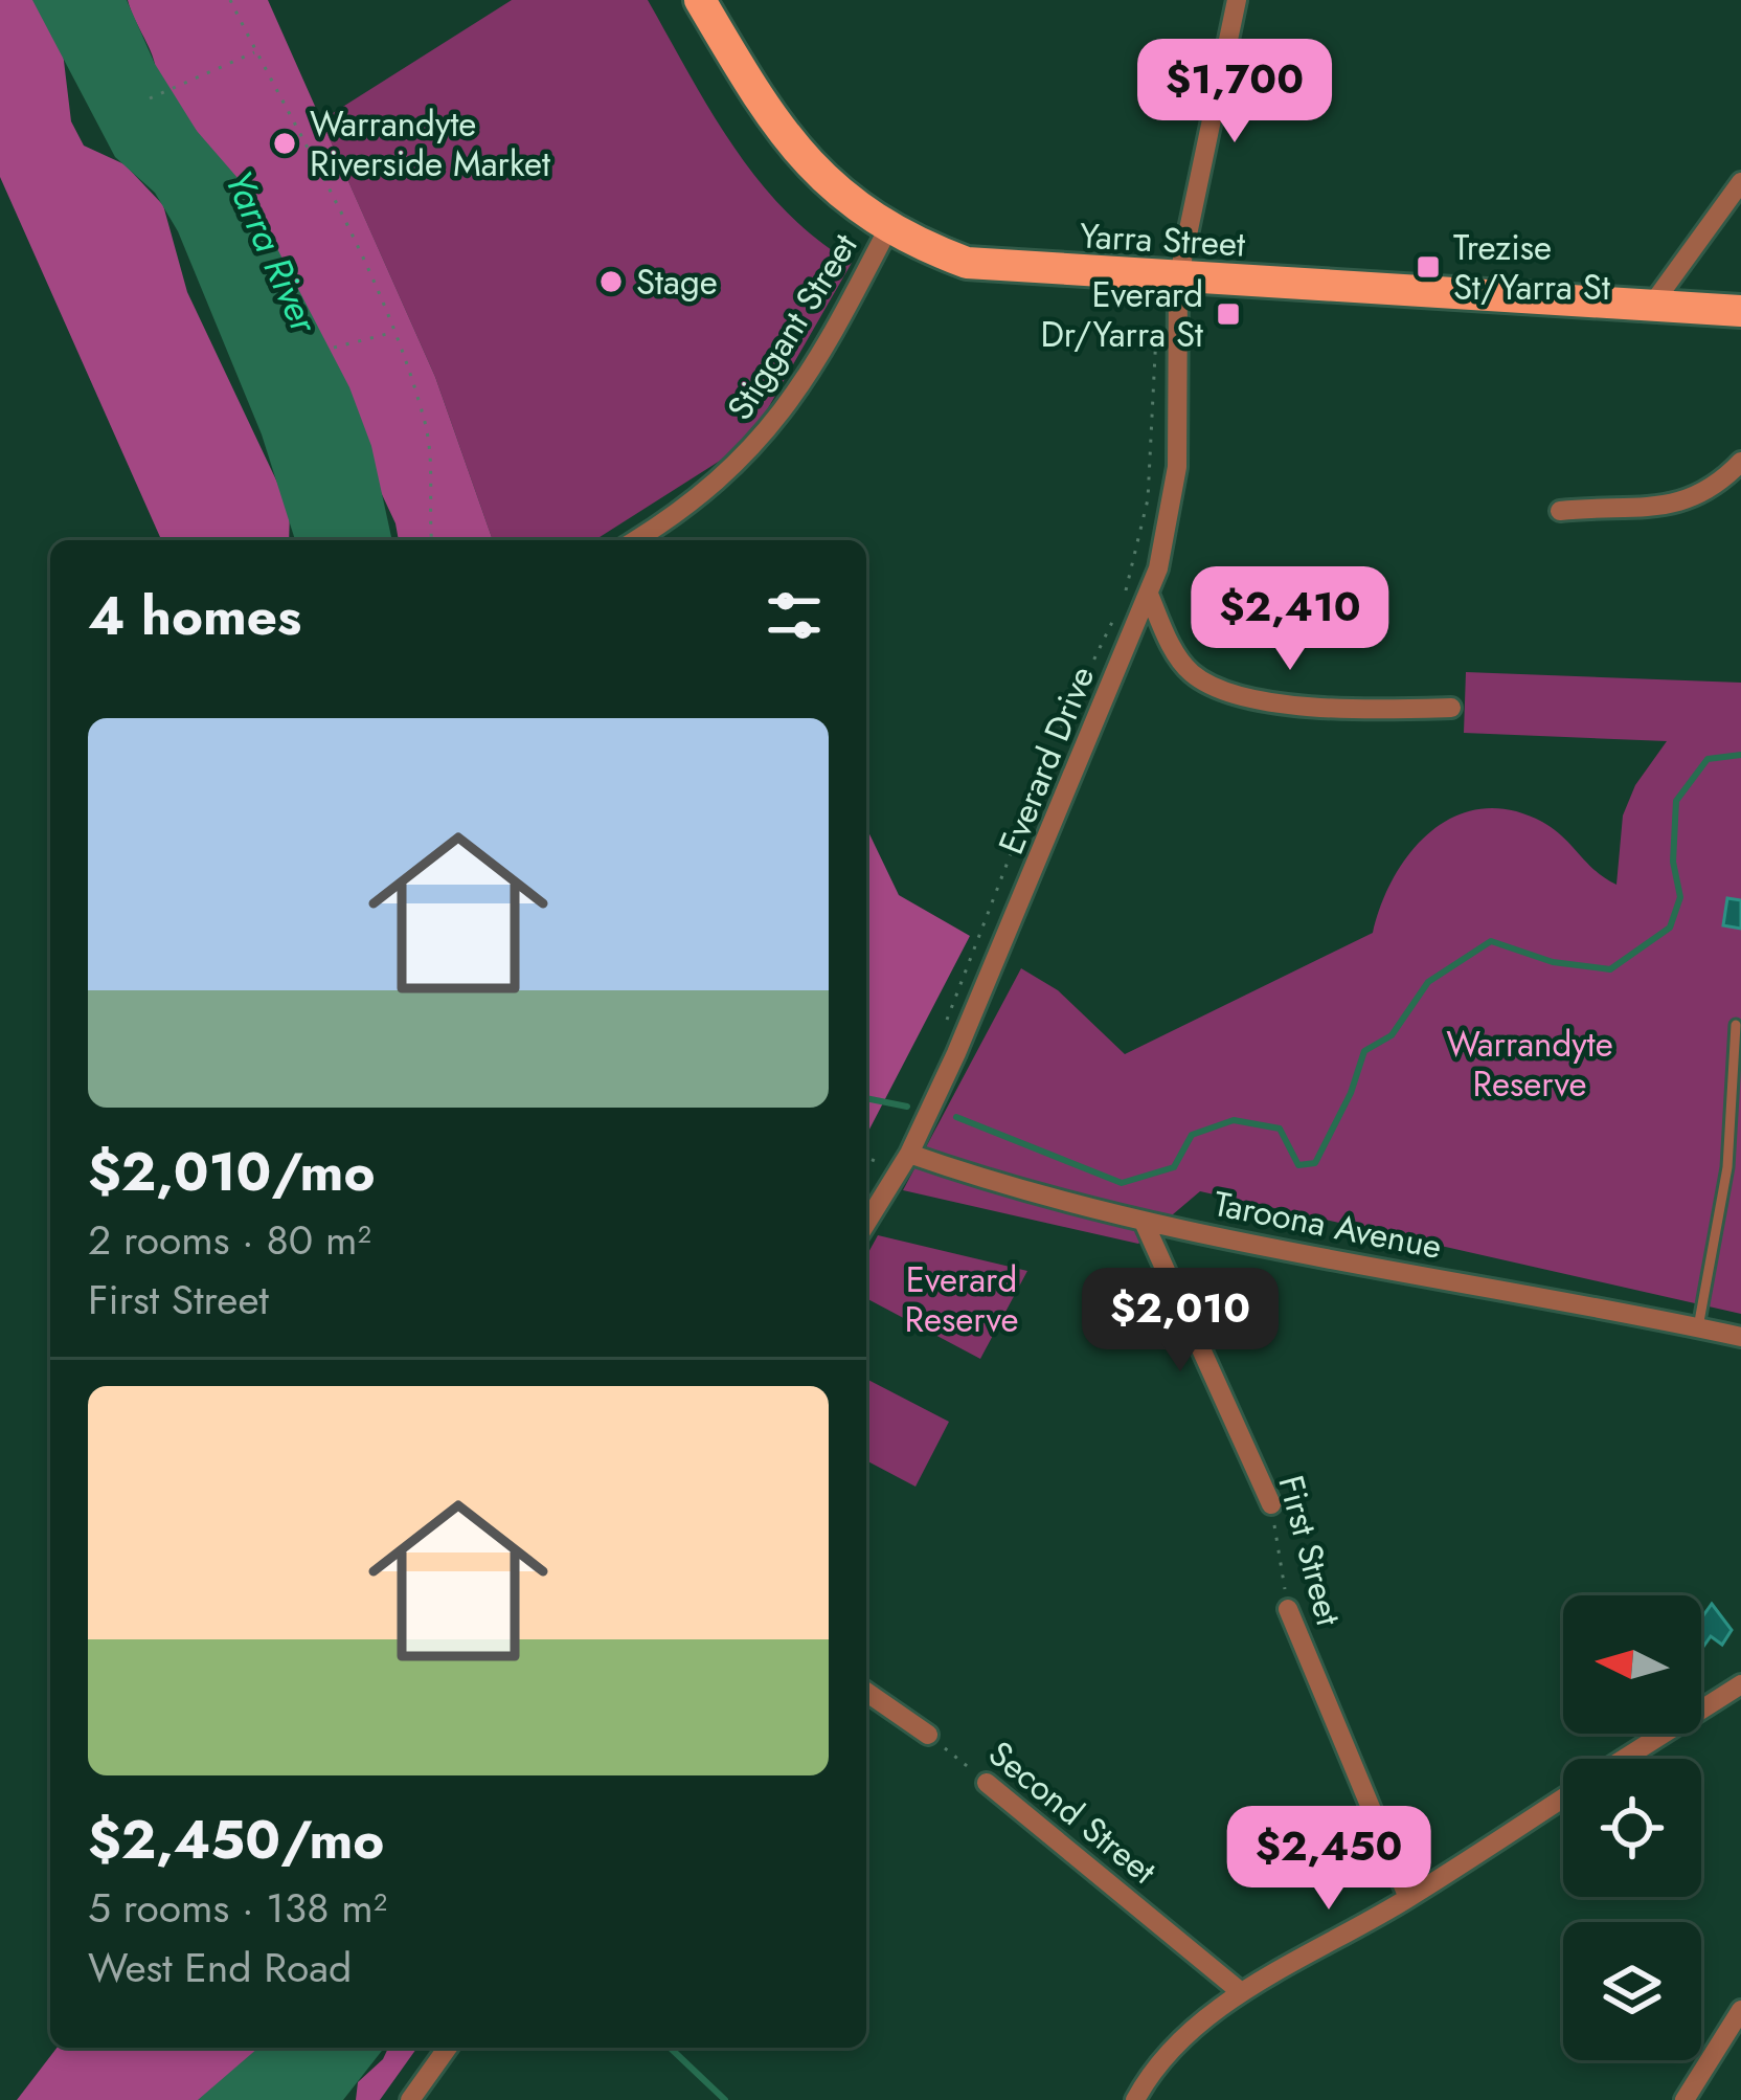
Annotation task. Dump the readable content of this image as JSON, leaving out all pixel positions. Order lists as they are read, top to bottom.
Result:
{
  "streets": {
    "main road": ["Yarra Street"],
    "street": [
      "Stiggant Street",
      "Everard Drive",
      "Taroona Avenue",
      "First Street",
      "Second Street"
    ]
  },
  "crossings": [
    ["Yarra Street", "Stiggant Street"],
    ["Yarra Street", "Everard Drive"],
    ["Everard Drive", "Taroona Avenue"],
    ["Taroona Avenue", "First Street"]
  ],
  "water": ["Yarra River"],
  "parks": ["Warrandyte Reserve", "Everard Reserve"],
  "places": {
    "other": ["Warrandyte Riverside Market", "Stage"],
    "transit": ["Trezise St/Yarra St", "Everard Dr/Yarra St"]
  },
  "north": "left",
  "page": {
    "price": [
      "$1,700",
      "$2,410",
      "$2,010",
      "$2,450"
    ],
    "heading": "4 homes",
    "list": [
      {
        "name": "$2,010/mo",
        "note": "2 rooms · 80 m² · First Street"
      },
      {
        "name": "$2,450/mo",
        "note": "5 rooms · 138 m² · West End Road"
      }
    ]
  }
}
